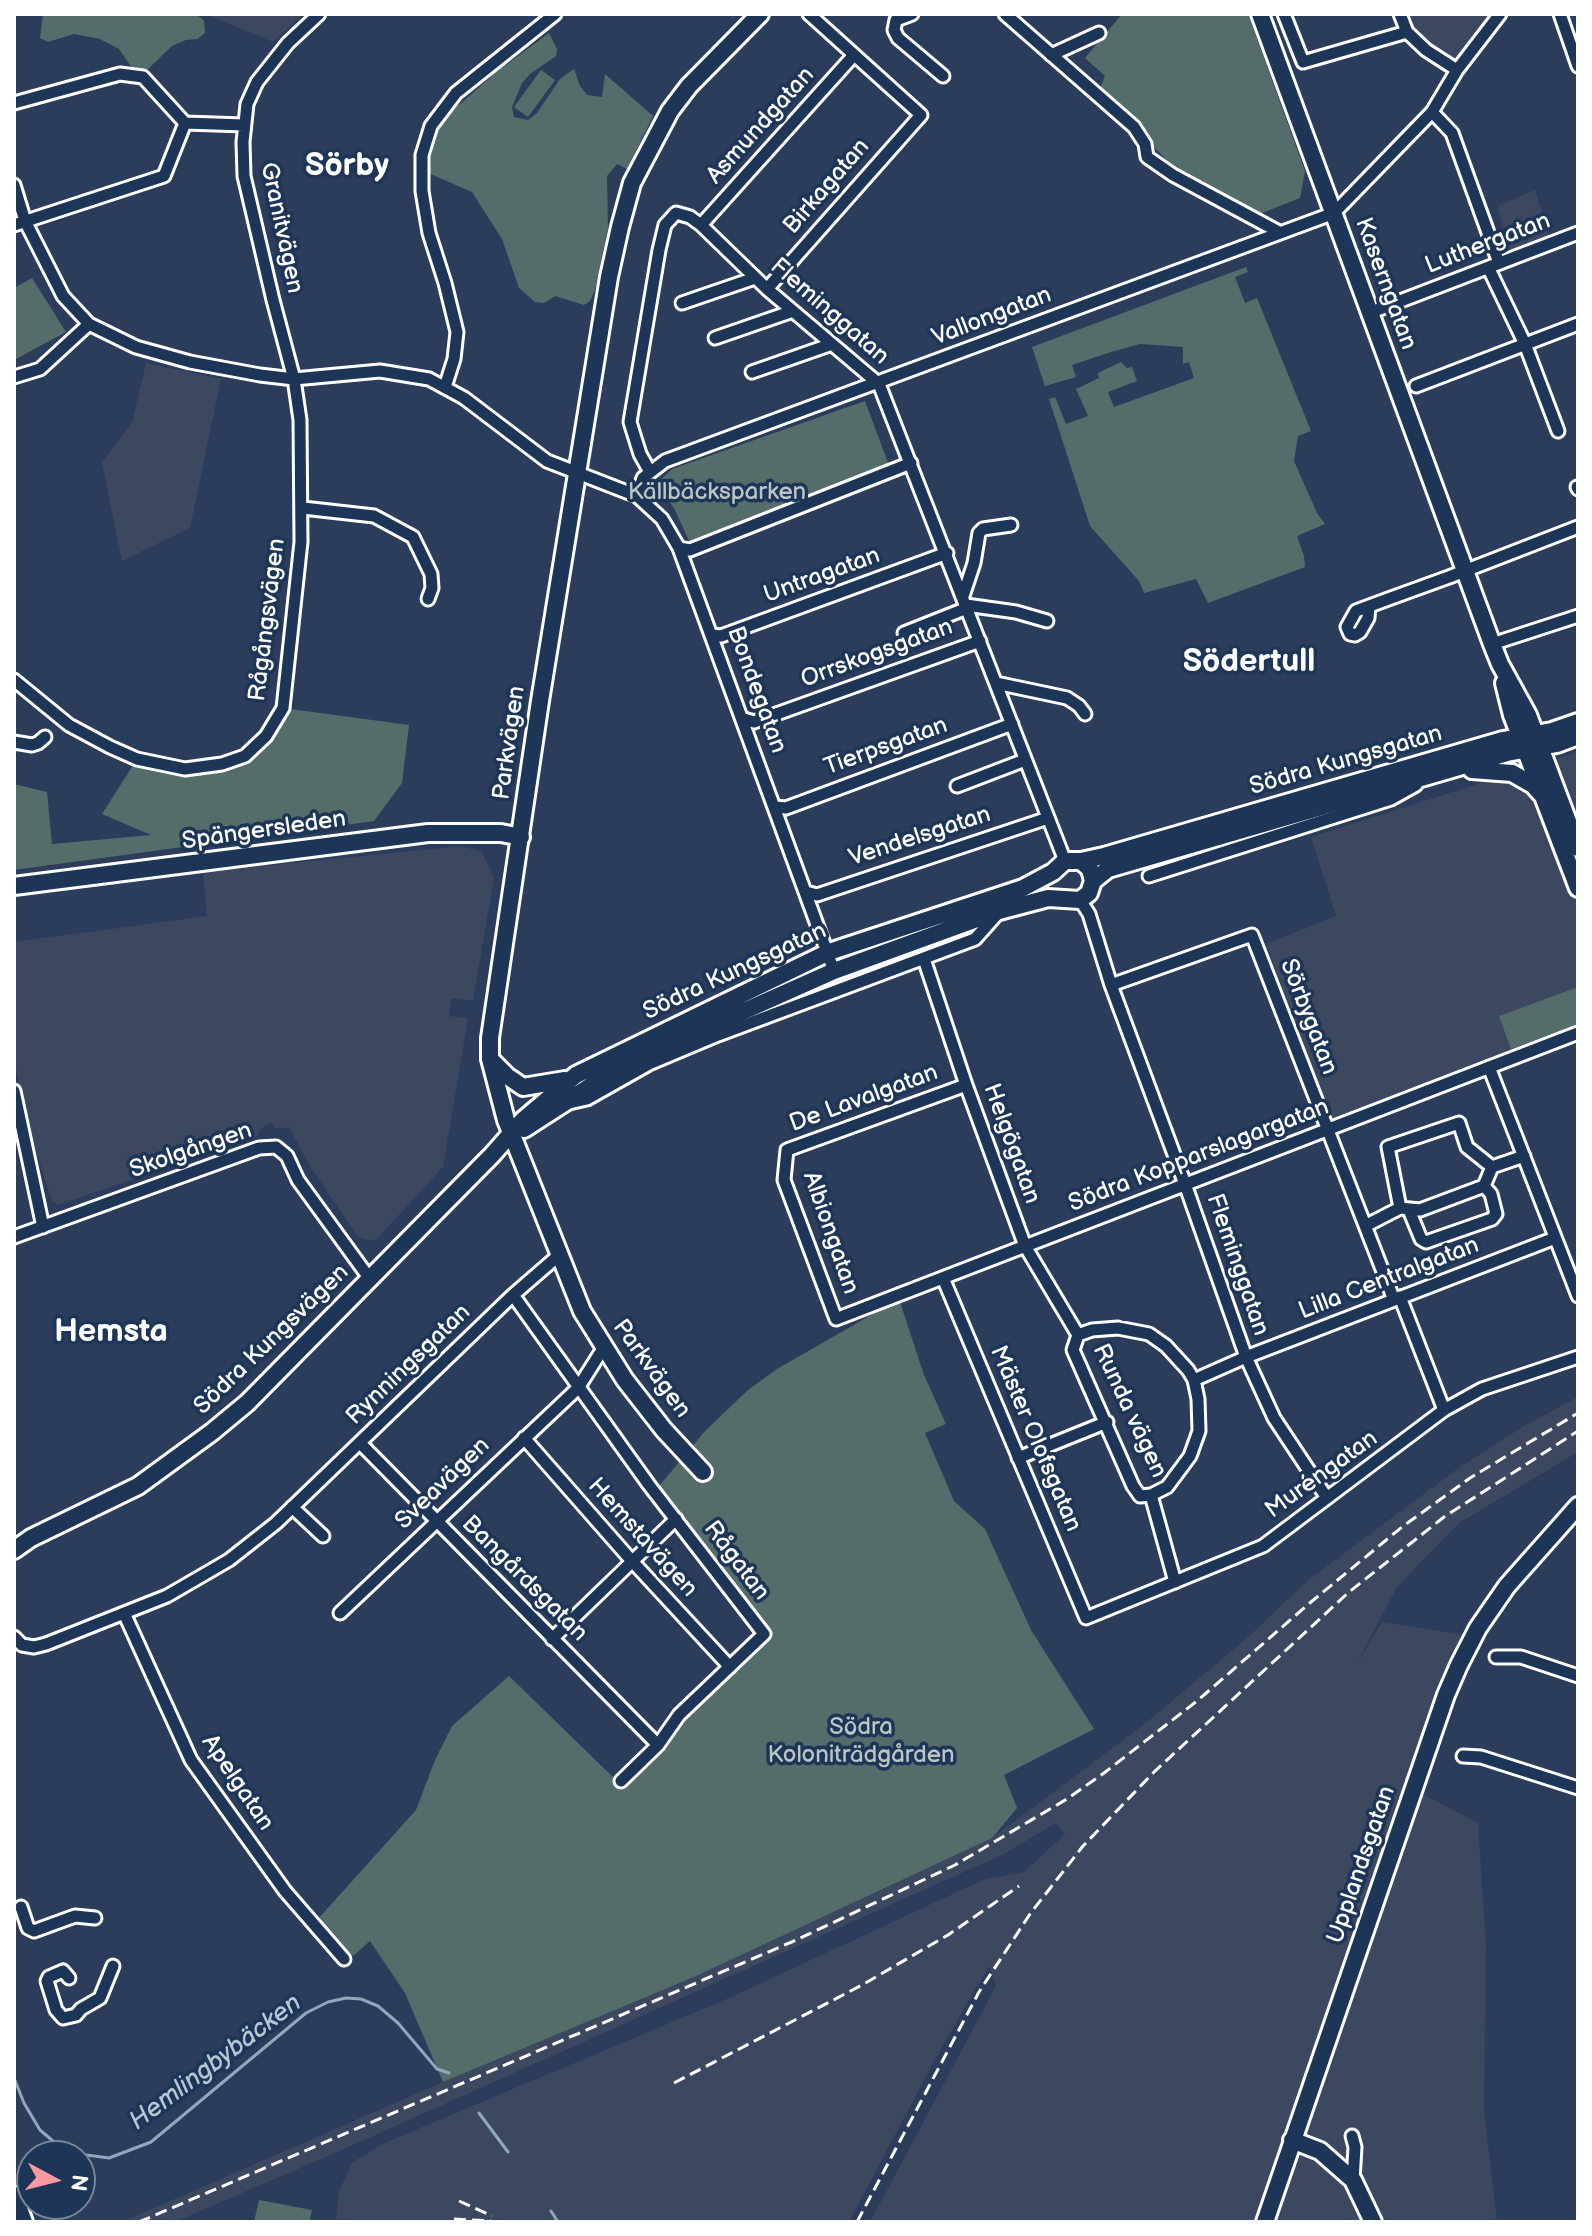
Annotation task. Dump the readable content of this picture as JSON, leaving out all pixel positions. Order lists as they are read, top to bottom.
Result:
{
  "streets": {
    "main road": [
      "Kaserngatan",
      "Parkvägen",
      "Södra Kungsgatan",
      "Spängersleden",
      "Södra Kungsvägen",
      "Upplandsgatan"
    ],
    "street": [
      "Asmundgatan",
      "Birkagatan",
      "Granitvägen",
      "Luthergatan",
      "Fleminggatan",
      "Vallongatan",
      "Untragatan",
      "Rågångsvägen",
      "Orrskogsgatan",
      "Bondegatan",
      "Tierpsgatan",
      "Vendelsgatan",
      "Sörbygatan",
      "De Lavalgatan",
      "Helgögatan",
      "Skolgången",
      "Södra Kopparslagargatan",
      "Albiongatan",
      "Lilla Centralgatan",
      "Rynningsgatan",
      "Runda vägen",
      "Mäster Olofsgatan",
      "Muréngatan",
      "Sveavägen",
      "Hemstavägen",
      "Rågatan",
      "Bangårdsgatan",
      "Apelgatan"
    ]
  },
  "crossings": [
    ["Asmundgatan", "Birkagatan"],
    ["Asmundgatan", "Fleminggatan"],
    ["Birkagatan", "Fleminggatan"],
    ["Granitvägen", "Rågångsvägen"],
    ["Granitvägen", "Bondegatan"],
    ["Luthergatan", "Kaserngatan"],
    ["Kaserngatan", "Vallongatan"],
    ["Kaserngatan", "Södra Kungsgatan"],
    ["Fleminggatan", "Vallongatan"],
    ["Fleminggatan", "Untragatan"],
    ["Fleminggatan", "Orrskogsgatan"],
    ["Fleminggatan", "Tierpsgatan"],
    ["Fleminggatan", "Södra Kungsgatan"],
    ["Fleminggatan", "Vendelsgatan"],
    ["Fleminggatan", "Sörbygatan"],
    ["Fleminggatan", "Södra Kopparslagargatan"],
    ["Fleminggatan", "Lilla Centralgatan"],
    ["Fleminggatan", "Muréngatan"],
    ["Untragatan", "Bondegatan"],
    ["Rågångsvägen", "Bondegatan"],
    ["Orrskogsgatan", "Bondegatan"],
    ["Bondegatan", "Parkvägen"],
    ["Bondegatan", "Tierpsgatan"],
    ["Bondegatan", "Södra Kungsgatan"],
    ["Bondegatan", "Vendelsgatan"],
    ["Parkvägen", "Södra Kungsgatan"],
    ["Parkvägen", "Spängersleden"],
    ["Parkvägen", "Södra Kungsvägen"],
    ["Parkvägen", "Rynningsgatan"],
    ["Södra Kungsgatan", "Helgögatan"],
    ["Södra Kungsgatan", "Södra Kungsvägen"],
    ["Sörbygatan", "Södra Kopparslagargatan"],
    ["Sörbygatan", "Lilla Centralgatan"],
    ["Sörbygatan", "Muréngatan"],
    ["De Lavalgatan", "Helgögatan"],
    ["De Lavalgatan", "Albiongatan"],
    ["Helgögatan", "Södra Kopparslagargatan"],
    ["Helgögatan", "Runda vägen"],
    ["Skolgången", "Södra Kungsvägen"],
    ["Södra Kopparslagargatan", "Albiongatan"],
    ["Södra Kopparslagargatan", "Mäster Olofsgatan"],
    ["Lilla Centralgatan", "Runda vägen"],
    ["Rynningsgatan", "Rågatan"],
    ["Rynningsgatan", "Bangårdsgatan"],
    ["Rynningsgatan", "Apelgatan"],
    ["Mäster Olofsgatan", "Muréngatan"],
    ["Sveavägen", "Hemstavägen"],
    ["Sveavägen", "Rågatan"],
    ["Sveavägen", "Bangårdsgatan"],
    ["Hemstavägen", "Rågatan"],
    ["Rågatan", "Bangårdsgatan"]
  ],
  "districts": ["Sörby", "Södertull", "Hemsta"],
  "water": ["Hemlingbybäcken"],
  "parks": ["Källbäcksparken", "Södra Koloniträdgården"],
  "north": "right"
}
